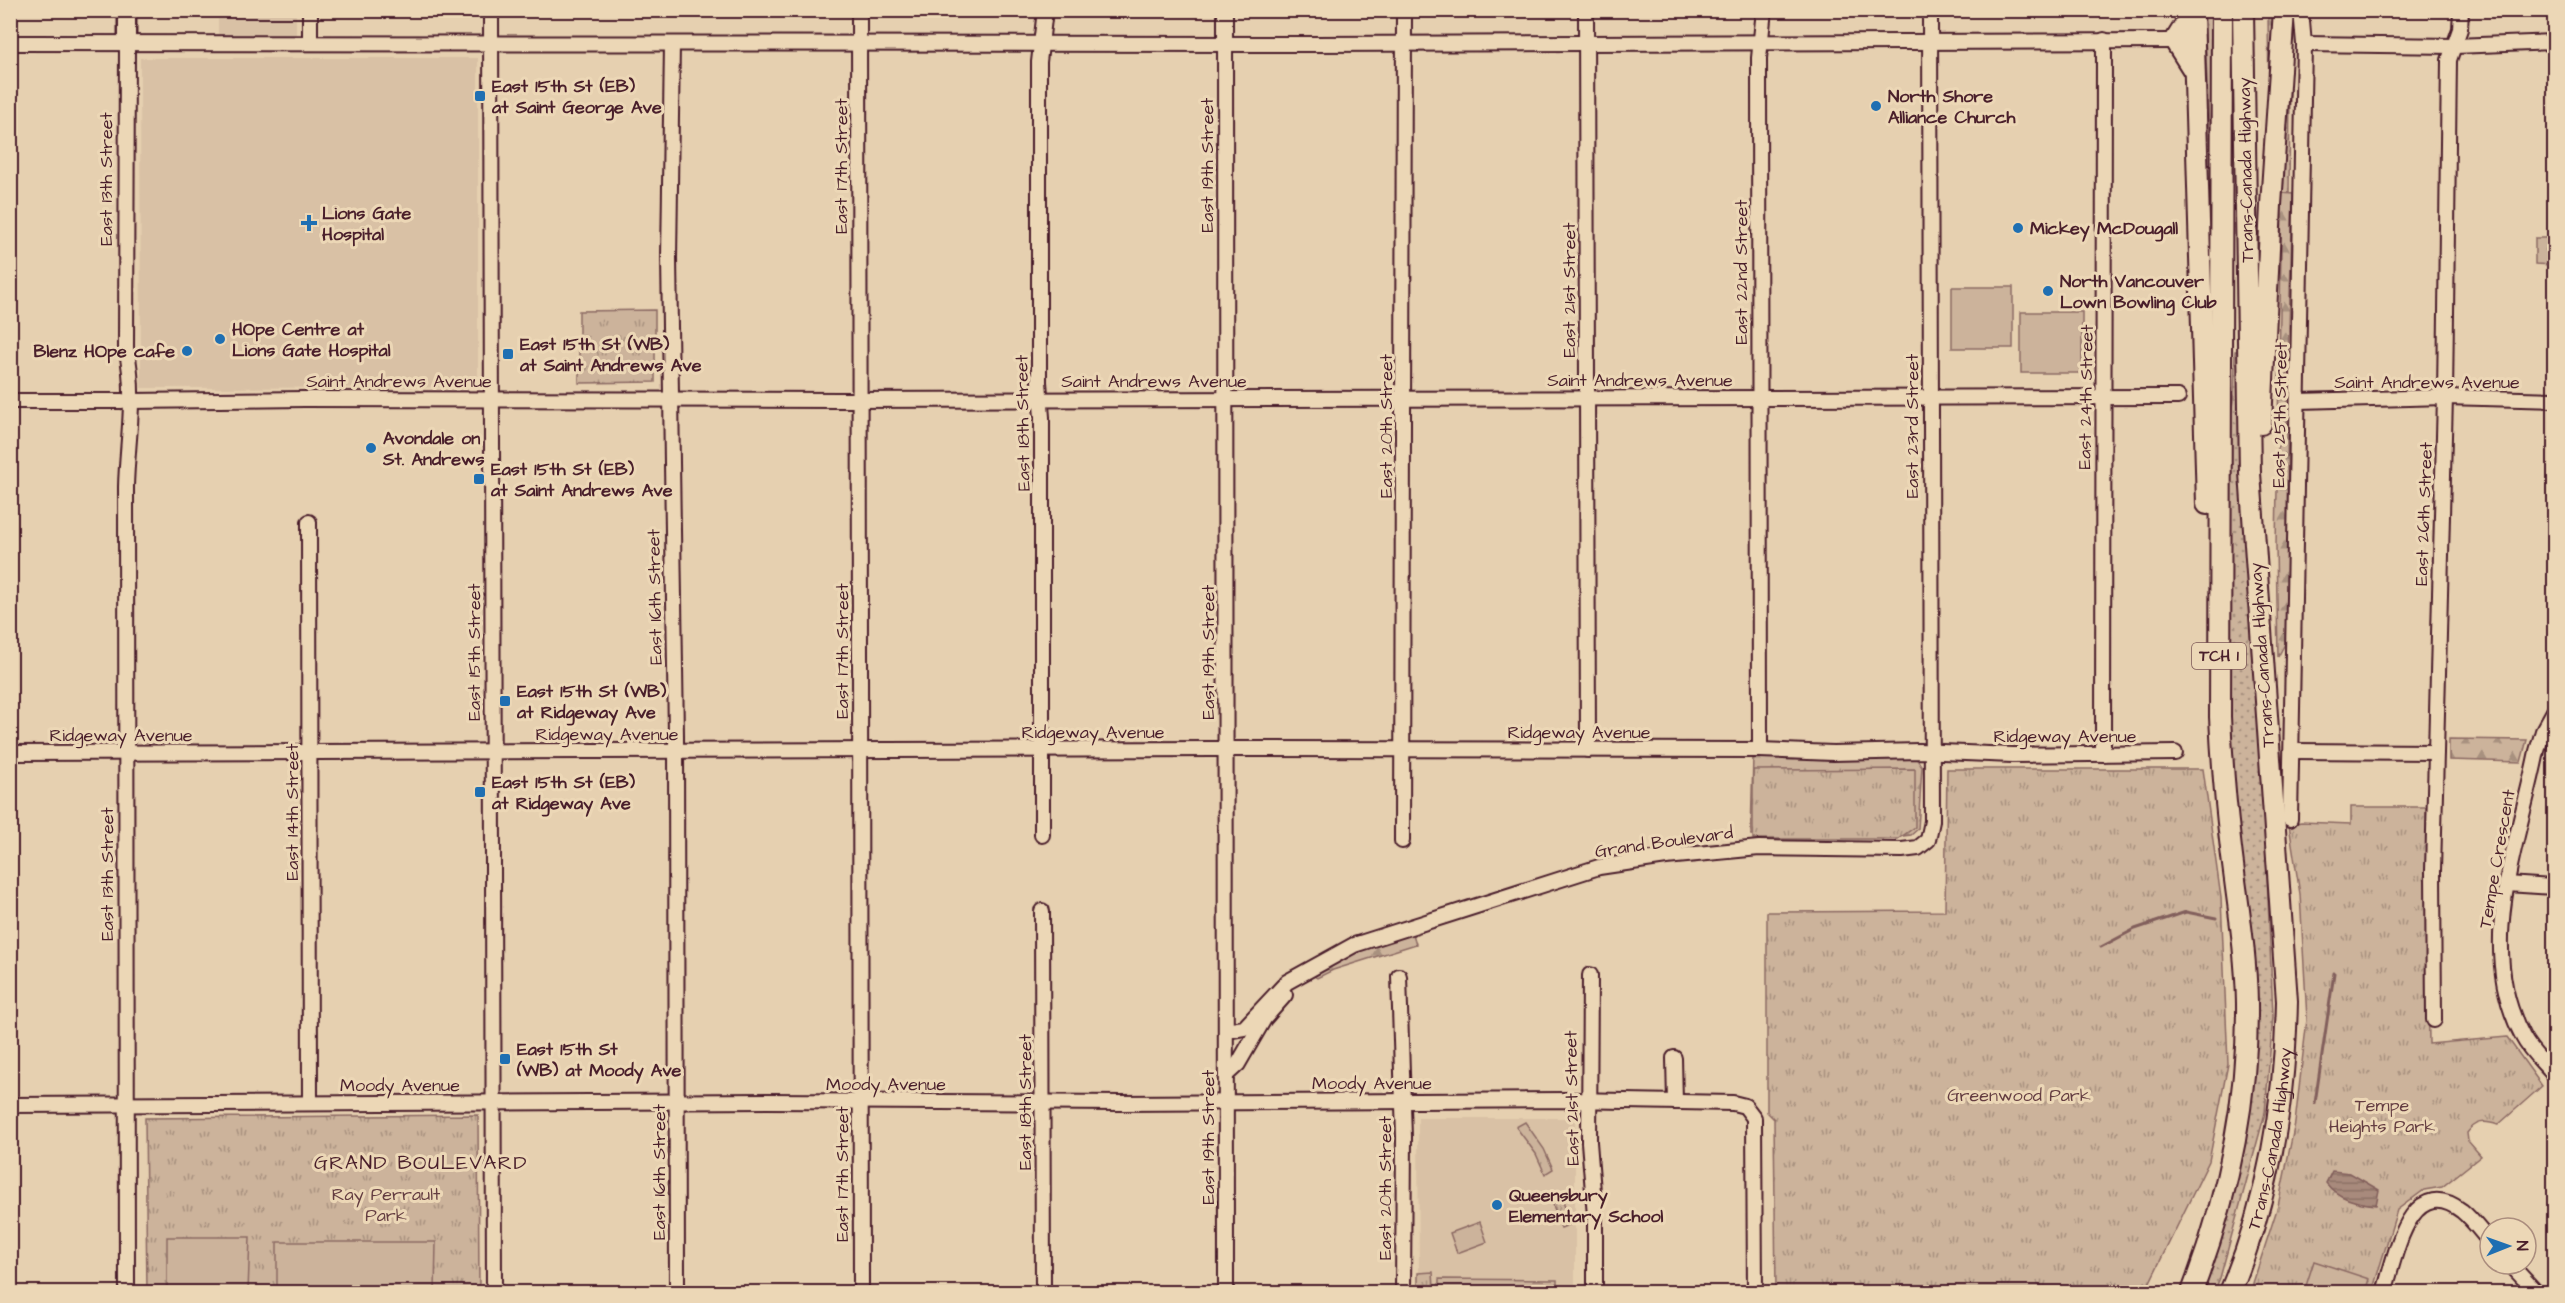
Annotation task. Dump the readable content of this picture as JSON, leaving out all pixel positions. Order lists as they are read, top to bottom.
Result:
{
  "streets": {
    "highway": ["Trans-Canada Highway", "TCH 1"],
    "main road": ["East 13th Street"],
    "street": [
      "East 19th Street",
      "East 17th Street",
      "East 22nd Street",
      "East 21st Street",
      "Saint Andrews Avenue",
      "East 24th Street",
      "East 25th Street",
      "East 18th Street",
      "East 20th Street",
      "East 23rd Street",
      "East 26th Street",
      "East 16th Street",
      "East 15th Street",
      "Ridgeway Avenue",
      "East 14th Street",
      "Grand Boulevard",
      "Tempe Crescent",
      "Moody Avenue"
    ]
  },
  "crossings": [
    ["East 19th Street", "Saint Andrews Avenue"],
    ["East 19th Street", "Ridgeway Avenue"],
    ["East 19th Street", "Grand Boulevard"],
    ["East 19th Street", "Moody Avenue"],
    ["East 17th Street", "Saint Andrews Avenue"],
    ["East 17th Street", "Ridgeway Avenue"],
    ["East 17th Street", "Moody Avenue"],
    ["East 13th Street", "Saint Andrews Avenue"],
    ["East 13th Street", "Ridgeway Avenue"],
    ["East 13th Street", "Moody Avenue"],
    ["East 22nd Street", "Saint Andrews Avenue"],
    ["East 22nd Street", "Ridgeway Avenue"],
    ["East 21st Street", "Saint Andrews Avenue"],
    ["East 21st Street", "Ridgeway Avenue"],
    ["East 21st Street", "Moody Avenue"],
    ["Saint Andrews Avenue", "East 24th Street"],
    ["Saint Andrews Avenue", "East 25th Street"],
    ["Saint Andrews Avenue", "East 18th Street"],
    ["Saint Andrews Avenue", "East 20th Street"],
    ["Saint Andrews Avenue", "East 23rd Street"],
    ["Saint Andrews Avenue", "East 26th Street"],
    ["Saint Andrews Avenue", "East 16th Street"],
    ["Saint Andrews Avenue", "East 15th Street"],
    ["East 24th Street", "Ridgeway Avenue"],
    ["East 18th Street", "Ridgeway Avenue"],
    ["East 18th Street", "Moody Avenue"],
    ["East 20th Street", "Ridgeway Avenue"],
    ["East 20th Street", "Moody Avenue"],
    ["East 23rd Street", "Ridgeway Avenue"],
    ["East 23rd Street", "Grand Boulevard"],
    ["East 16th Street", "Ridgeway Avenue"],
    ["East 16th Street", "Moody Avenue"],
    ["East 15th Street", "Ridgeway Avenue"],
    ["East 15th Street", "Moody Avenue"],
    ["Ridgeway Avenue", "East 14th Street"],
    ["East 14th Street", "Moody Avenue"]
  ],
  "districts": ["GRAND BOULEVARD"],
  "parks": ["Greenwood Park", "Tempe Heights Park", "Ray Perrault Park"],
  "places": {
    "transit": [
      "East 15th St (EB) at Saint George Ave",
      "East 15th St (WB) at Saint Andrews Ave",
      "East 15th St (EB) at Saint Andrews Ave",
      "East 15th St (WB) at Ridgeway Ave",
      "East 15th St (EB) at Ridgeway Ave",
      "East 15th St (WB) at Moody Ave"
    ],
    "other": [
      "North Shore Alliance Church",
      "Mickey McDougall",
      "North Vancouver Lown Bowling Club",
      "HOpe Centre at Lions Gate Hospital",
      "Blenz HOpe cafe",
      "Avondale on St. Andrews",
      "Queensbury Elementary School"
    ],
    "health": ["Lions Gate Hospital"]
  },
  "north": "right"
}
